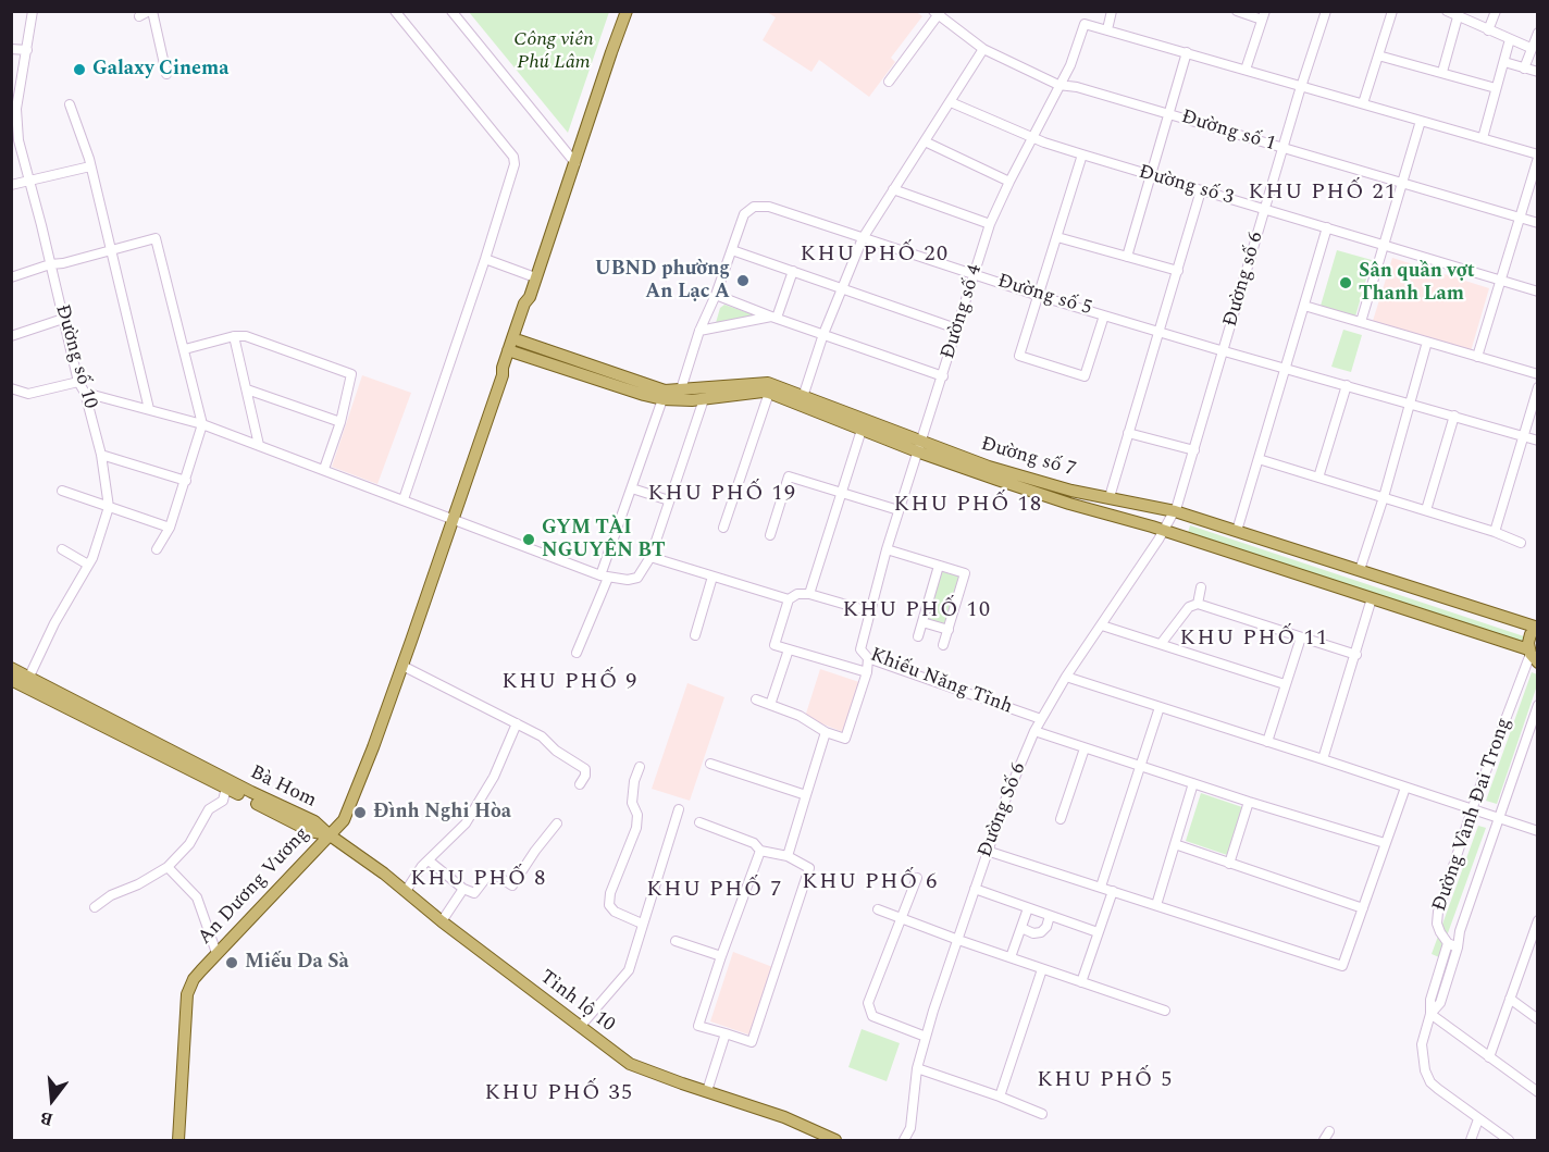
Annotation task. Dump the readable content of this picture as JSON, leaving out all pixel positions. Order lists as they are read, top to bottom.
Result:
{
  "streets": {
    "main road": [
      "Đường số 7",
      "Bà Hom",
      "An Dương Vương",
      "Tỉnh lộ 10"
    ],
    "street": [
      "Đường số 1",
      "Đường số 3",
      "Đường số 6",
      "Đường số 5",
      "Đường số 4",
      "Đường số 10",
      "Khiếu Năng Tĩnh",
      "Đường Số 6",
      "Đường Vành Đai Trong"
    ]
  },
  "crossings": [
    ["Đường số 1", "Đường số 6"],
    ["Đường số 1", "Đường số 4"],
    ["Đường số 3", "Đường số 6"],
    ["Đường số 3", "Đường số 4"],
    ["Đường số 6", "Đường số 5"],
    ["Đường số 6", "Đường số 7"],
    ["Đường số 6", "Đường Số 6"],
    ["Đường số 5", "Đường số 4"],
    ["Đường số 5", "Đường số 7"],
    ["Đường số 4", "Đường số 7"],
    ["Đường số 4", "Khiếu Năng Tĩnh"],
    ["Đường số 10", "Bà Hom"],
    ["Đường số 7", "Đường Số 6"],
    ["Đường số 7", "Đường Vành Đai Trong"],
    ["Đường số 7", "An Dương Vương"],
    ["Khiếu Năng Tĩnh", "Đường Số 6"],
    ["Bà Hom", "An Dương Vương"],
    ["Bà Hom", "Tỉnh lộ 10"],
    ["An Dương Vương", "Tỉnh lộ 10"]
  ],
  "districts": [
    "KHU PHỐ 21",
    "KHU PHỐ 20",
    "KHU PHỐ 19",
    "KHU PHỐ 18",
    "KHU PHỐ 10",
    "KHU PHỐ 11",
    "KHU PHỐ 9",
    "KHU PHỐ 8",
    "KHU PHỐ 6",
    "KHU PHỐ 7",
    "KHU PHỐ 5",
    "KHU PHỐ 35"
  ],
  "parks": ["Công viên Phú Lâm"],
  "places": [
    "Galaxy Cinema",
    "UBND phường An Lạc A",
    "Sân quần vợt Thanh Lam",
    "GYM TÀI NGUYÊN BT",
    "Đình Nghi Hòa",
    "Miếu Da Sà"
  ],
  "north": "bottom"
}
